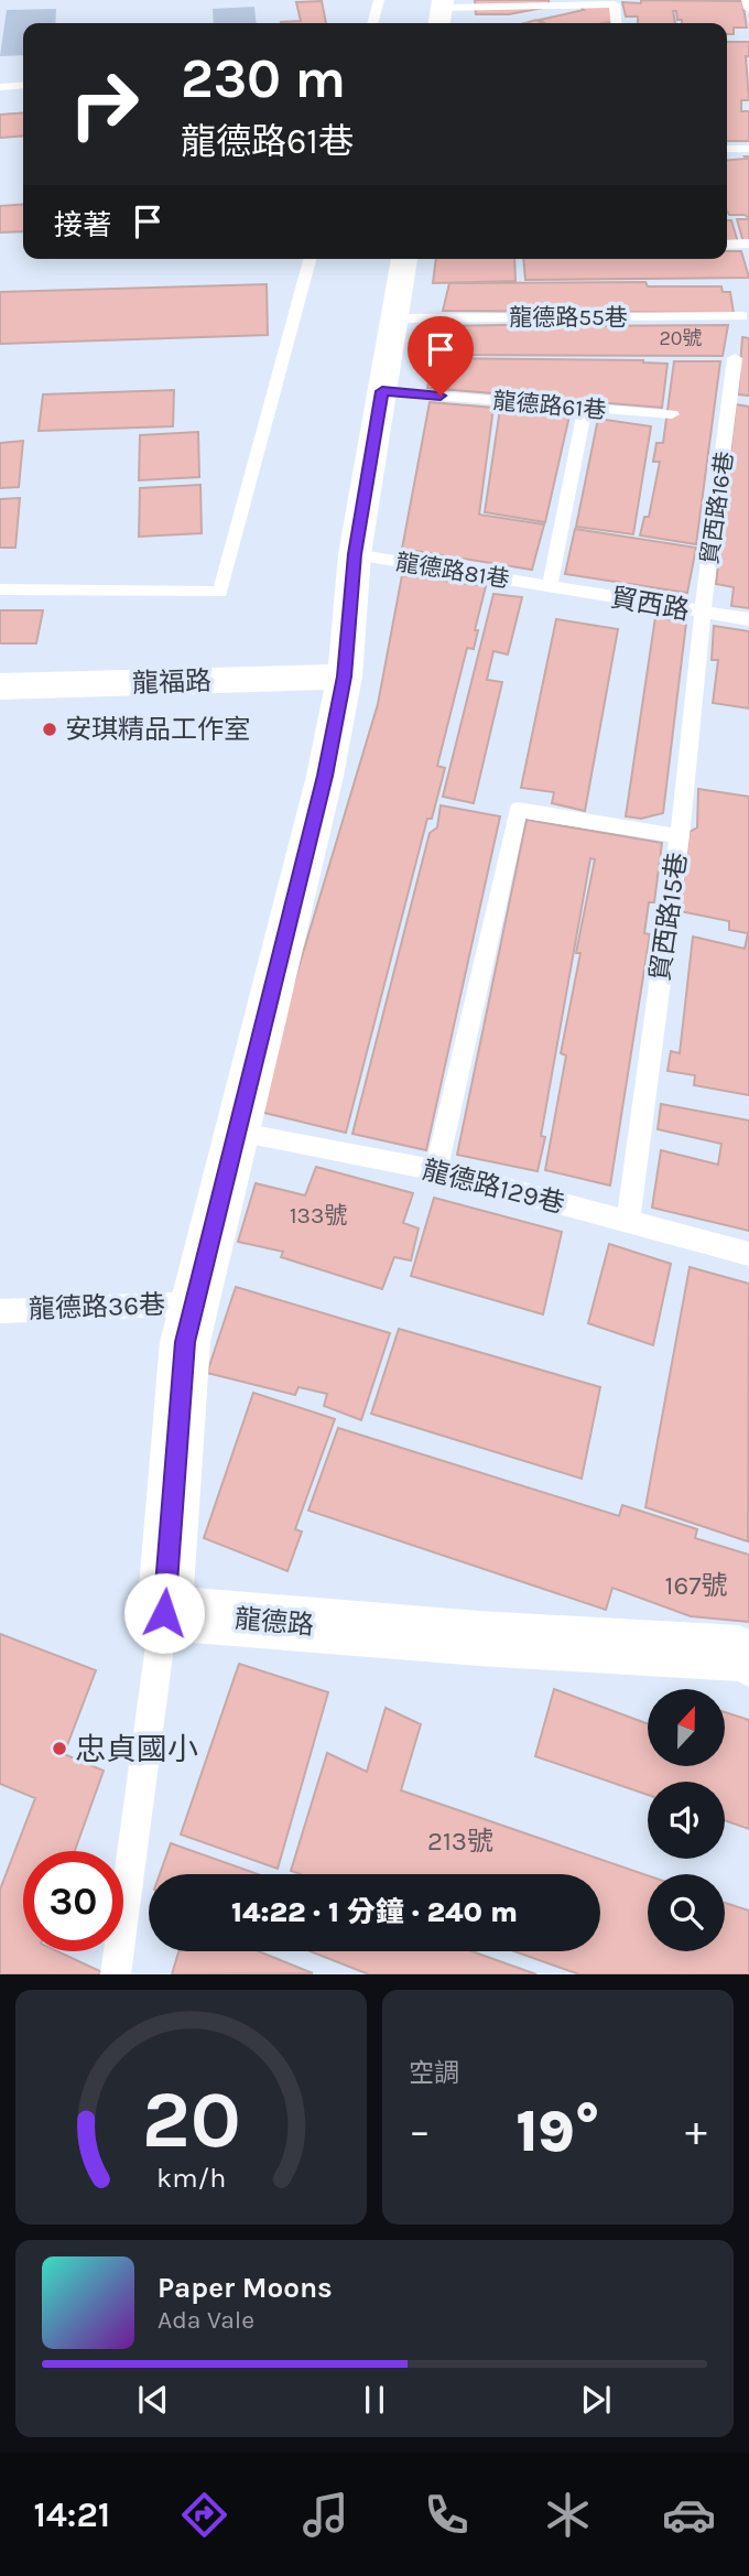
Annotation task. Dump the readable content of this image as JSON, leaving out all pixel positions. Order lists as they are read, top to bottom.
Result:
{
  "streets": {
    "street": ["龍福路", "龍德路"],
    "lane": [
      "龍德路55巷",
      "龍德路61巷",
      "貿西路16巷",
      "龍德路81巷",
      "貿西路",
      "貿西路15巷",
      "龍德路129巷",
      "龍德路36巷"
    ]
  },
  "crossings": [
    ["貿西路16巷", "貿西路"],
    ["貿西路16巷", "貿西路15巷"],
    ["龍德路81巷", "貿西路"],
    ["貿西路", "貿西路15巷"],
    ["貿西路15巷", "龍德路129巷"]
  ],
  "places": ["安琪精品工作室", "忠貞國小"],
  "house_numbers": [
    "20號",
    "133號",
    "167號",
    "213號"
  ],
  "north": "top",
  "page": {
    "turn": ["230 m", "龍德路61巷"],
    "then": "接著",
    "limit": "30",
    "trip": "14:22 · 1 分鐘 · 240 m",
    "tile": "空調",
    "heat": ["−", "19°", "+"],
    "song": ["Paper Moons", "Ada Vale"],
    "tabs": "14:21",
    "gauge": ["20", "km/h"]
  }
}
